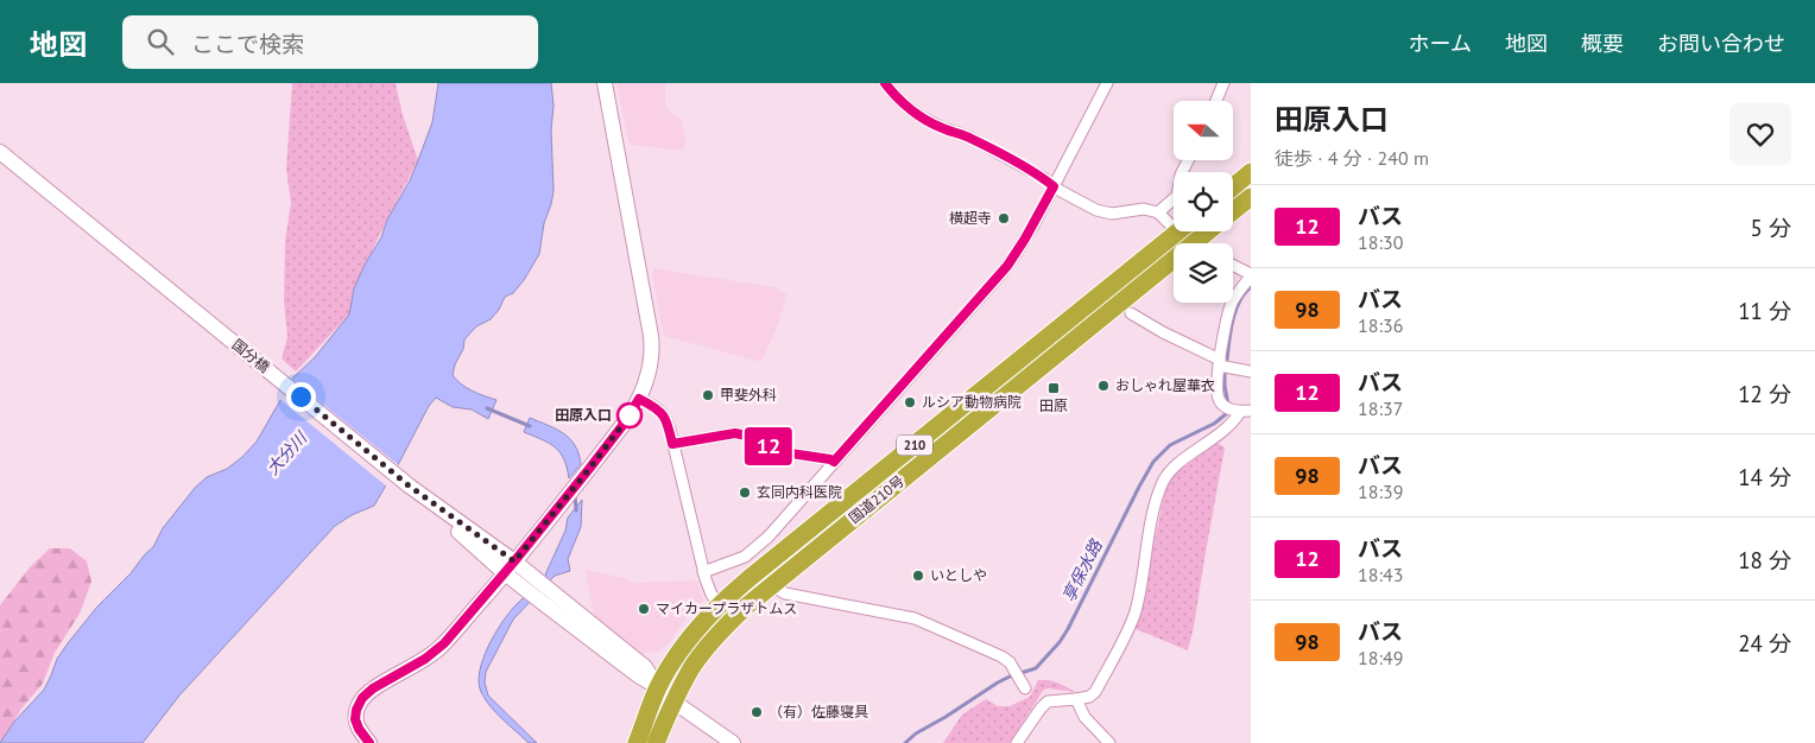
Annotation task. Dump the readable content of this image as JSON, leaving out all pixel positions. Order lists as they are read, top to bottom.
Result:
{
  "streets": {
    "highway": ["210", "国道210号"],
    "street": ["国分橋"]
  },
  "crossings": [
    ["国分橋", "国道210号"]
  ],
  "water": ["大分川", "享保水路"],
  "places": {
    "other": [
      "横超寺",
      "おしゃれ屋華衣",
      "甲斐外科",
      "ルシア動物病院",
      "田原入口",
      "玄同内科医院",
      "いとしや",
      "マイカープラザトムス",
      "（有）佐藤寝具"
    ],
    "transit": ["田原"]
  },
  "lines": ["bus line 12"],
  "north": "left",
  "page": {
    "header": "地図",
    "search": "ここで検索",
    "nav": [
      "ホーム",
      "地図",
      "概要",
      "お問い合わせ"
    ],
    "on_map": "12",
    "heading": ["田原入口", "徒歩 · 4 分 · 240 m"],
    "list": [
      {
        "mark": "12",
        "name": "バス",
        "note": "18:30",
        "value": "5 分"
      },
      {
        "mark": "98",
        "name": "バス",
        "note": "18:36",
        "value": "11 分"
      },
      {
        "mark": "12",
        "name": "バス",
        "note": "18:37",
        "value": "12 分"
      },
      {
        "mark": "98",
        "name": "バス",
        "note": "18:39",
        "value": "14 分"
      },
      {
        "mark": "12",
        "name": "バス",
        "note": "18:43",
        "value": "18 分"
      },
      {
        "mark": "98",
        "name": "バス",
        "note": "18:49",
        "value": "24 分"
      }
    ]
  }
}
